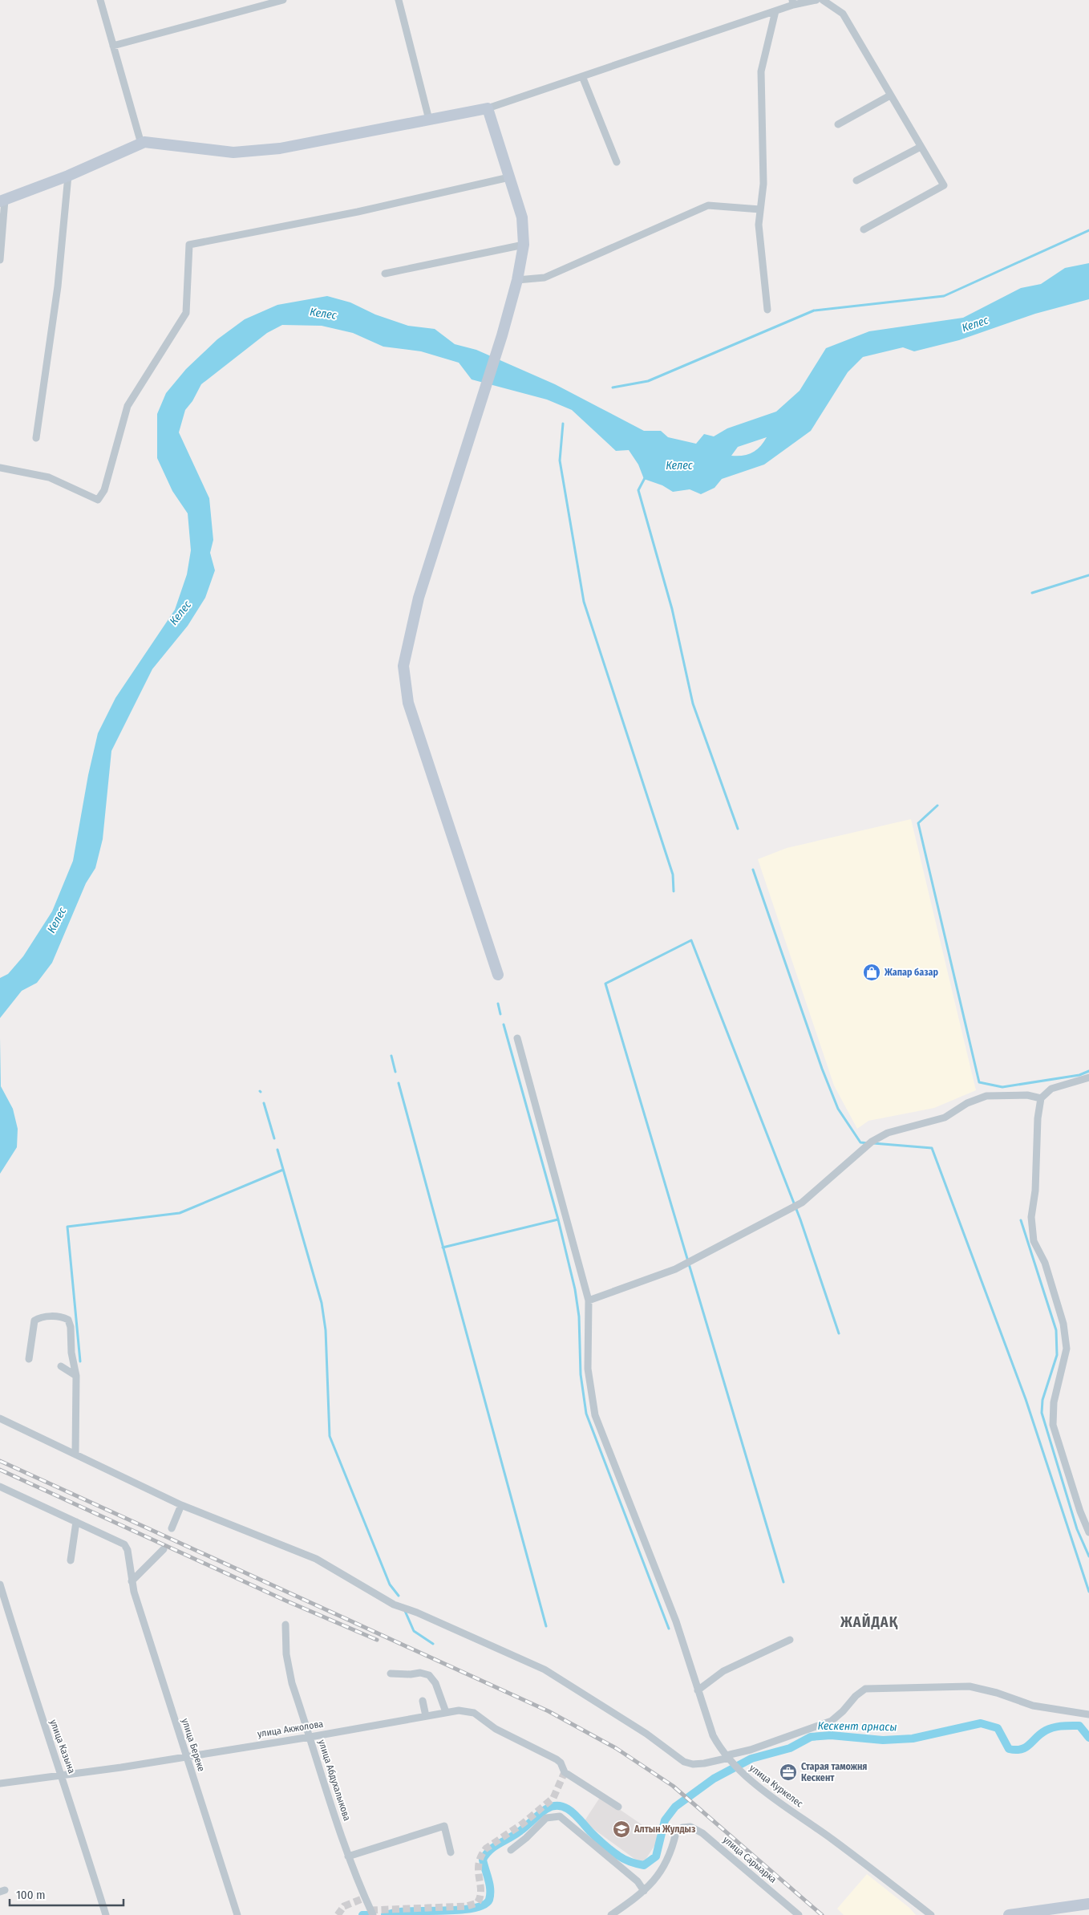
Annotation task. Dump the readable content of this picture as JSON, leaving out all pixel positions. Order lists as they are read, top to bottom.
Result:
{
  "streets": {
    "street": [
      "улица Акжолова",
      "улица Береке",
      "улица Казына",
      "улица Абдухалыкова",
      "улица Куркелес",
      "улица Сарыарка"
    ]
  },
  "crossings": [
    ["улица Акжолова", "улица Береке"],
    ["улица Акжолова", "улица Казына"],
    ["улица Акжолова", "улица Абдухалыкова"]
  ],
  "districts": ["ЖАЙДАҚ"],
  "water": ["Келес", "Кескент арнасы"],
  "places": {
    "shop": ["Жапар базар"],
    "office": ["Старая таможня Кескент"],
    "school or university": ["Алтын Жулдыз"]
  },
  "scale_bar": "100 m"
}
